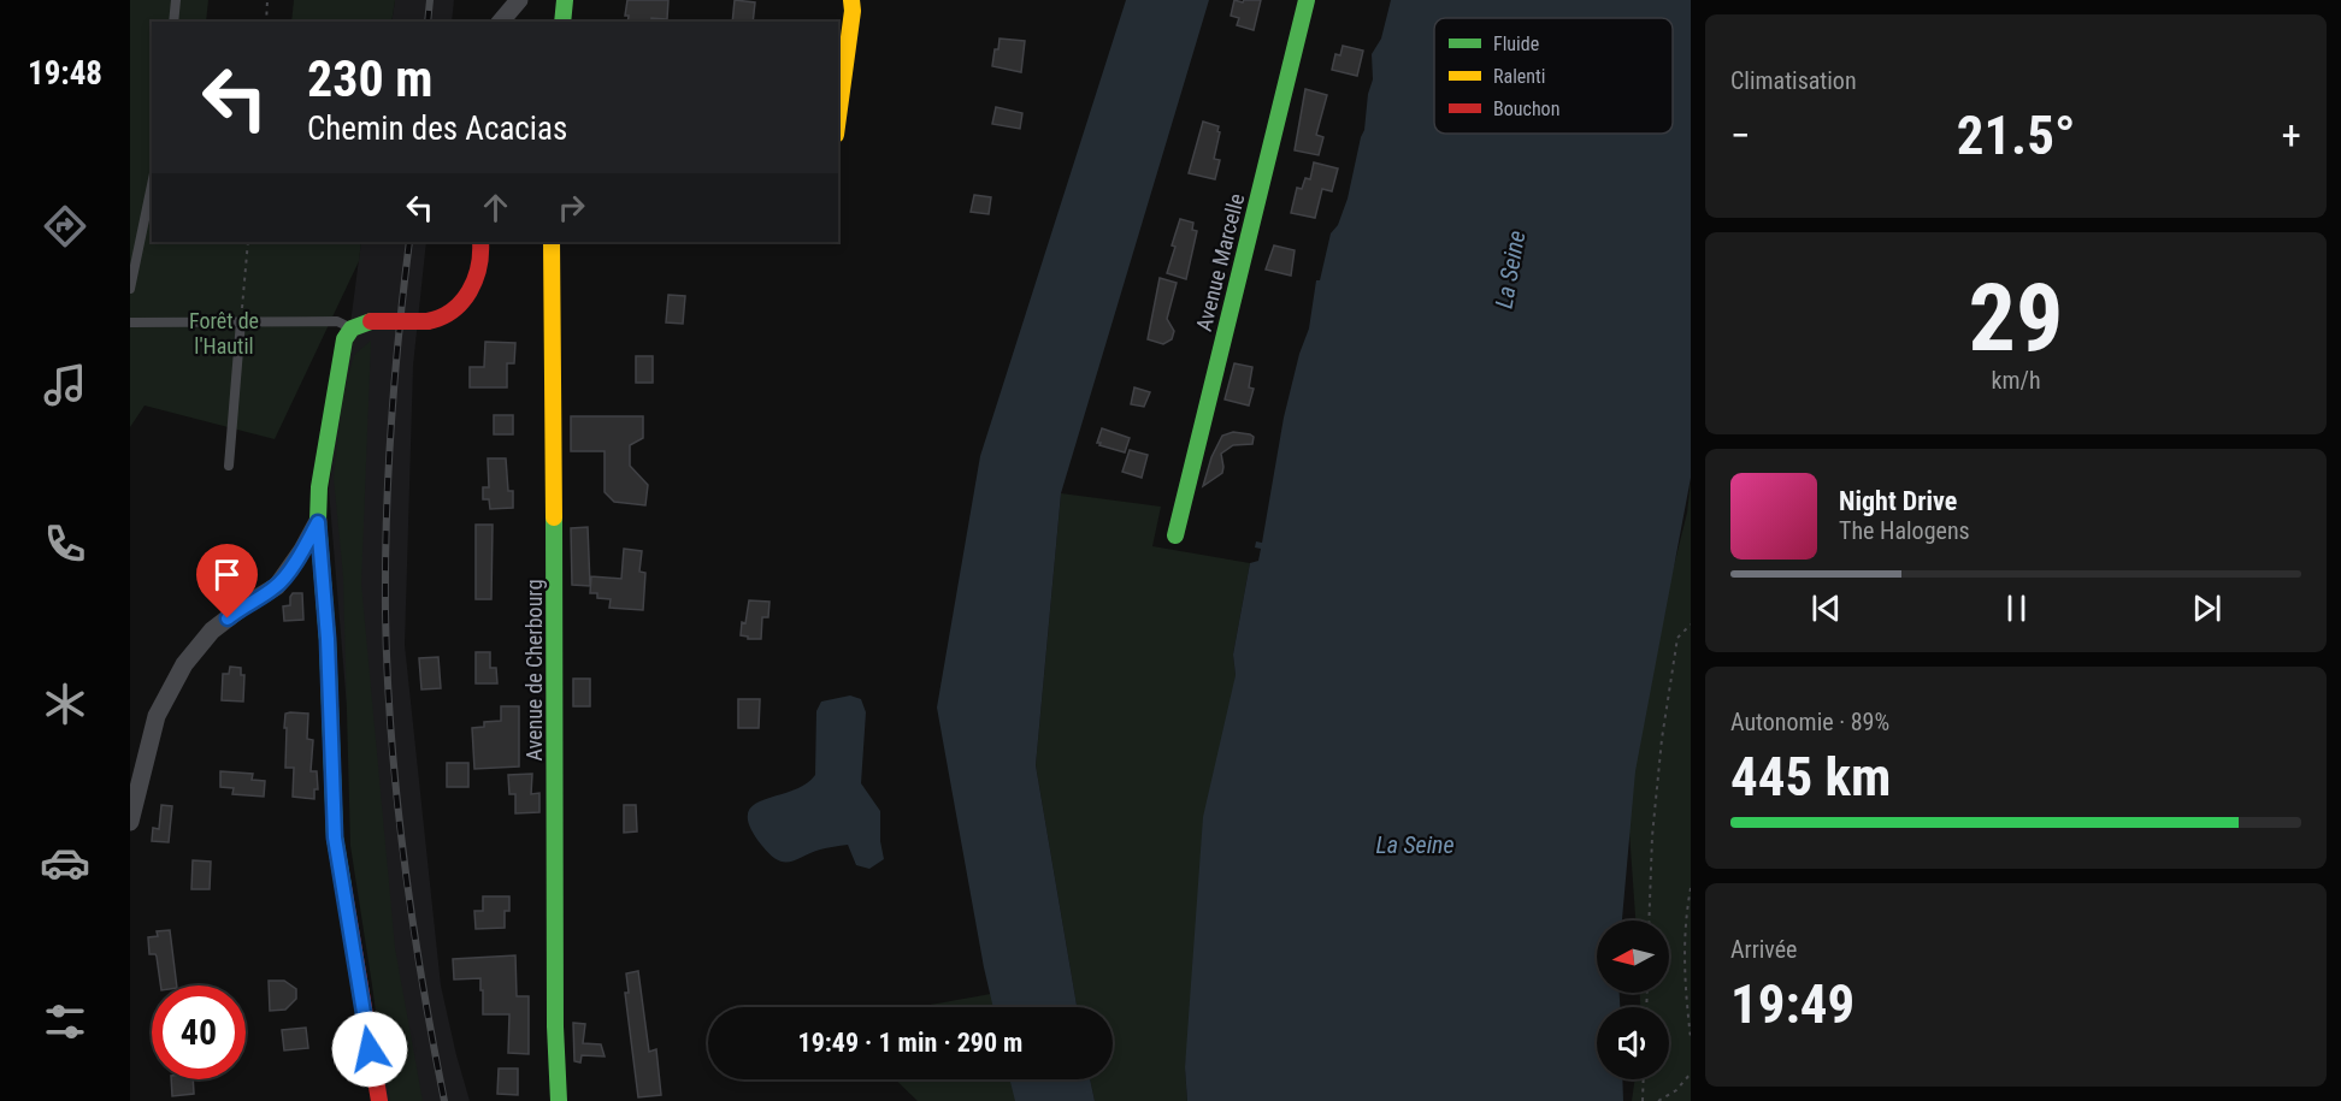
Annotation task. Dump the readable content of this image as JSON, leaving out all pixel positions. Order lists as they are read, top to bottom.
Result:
{
  "streets": {
    "street": ["Avenue Marcelle", "Avenue de Cherbourg"]
  },
  "water": ["La Seine"],
  "parks": ["Forêt de l'Hautil"],
  "legend": ["Fluide", "Ralenti", "Bouchon"],
  "north": "left",
  "page": {
    "tabs": "19:48",
    "tile": [
      "Climatisation",
      ["29", "km/h"],
      ["Autonomie · 89%", "445 km"],
      ["Arrivée", "19:49"]
    ],
    "turn": ["230 m", "Chemin des Acacias"],
    "heat": ["−", "21.5°", "+"],
    "song": ["Night Drive", "The Halogens"],
    "limit": "40",
    "trip": "19:49 · 1 min · 290 m"
  }
}
